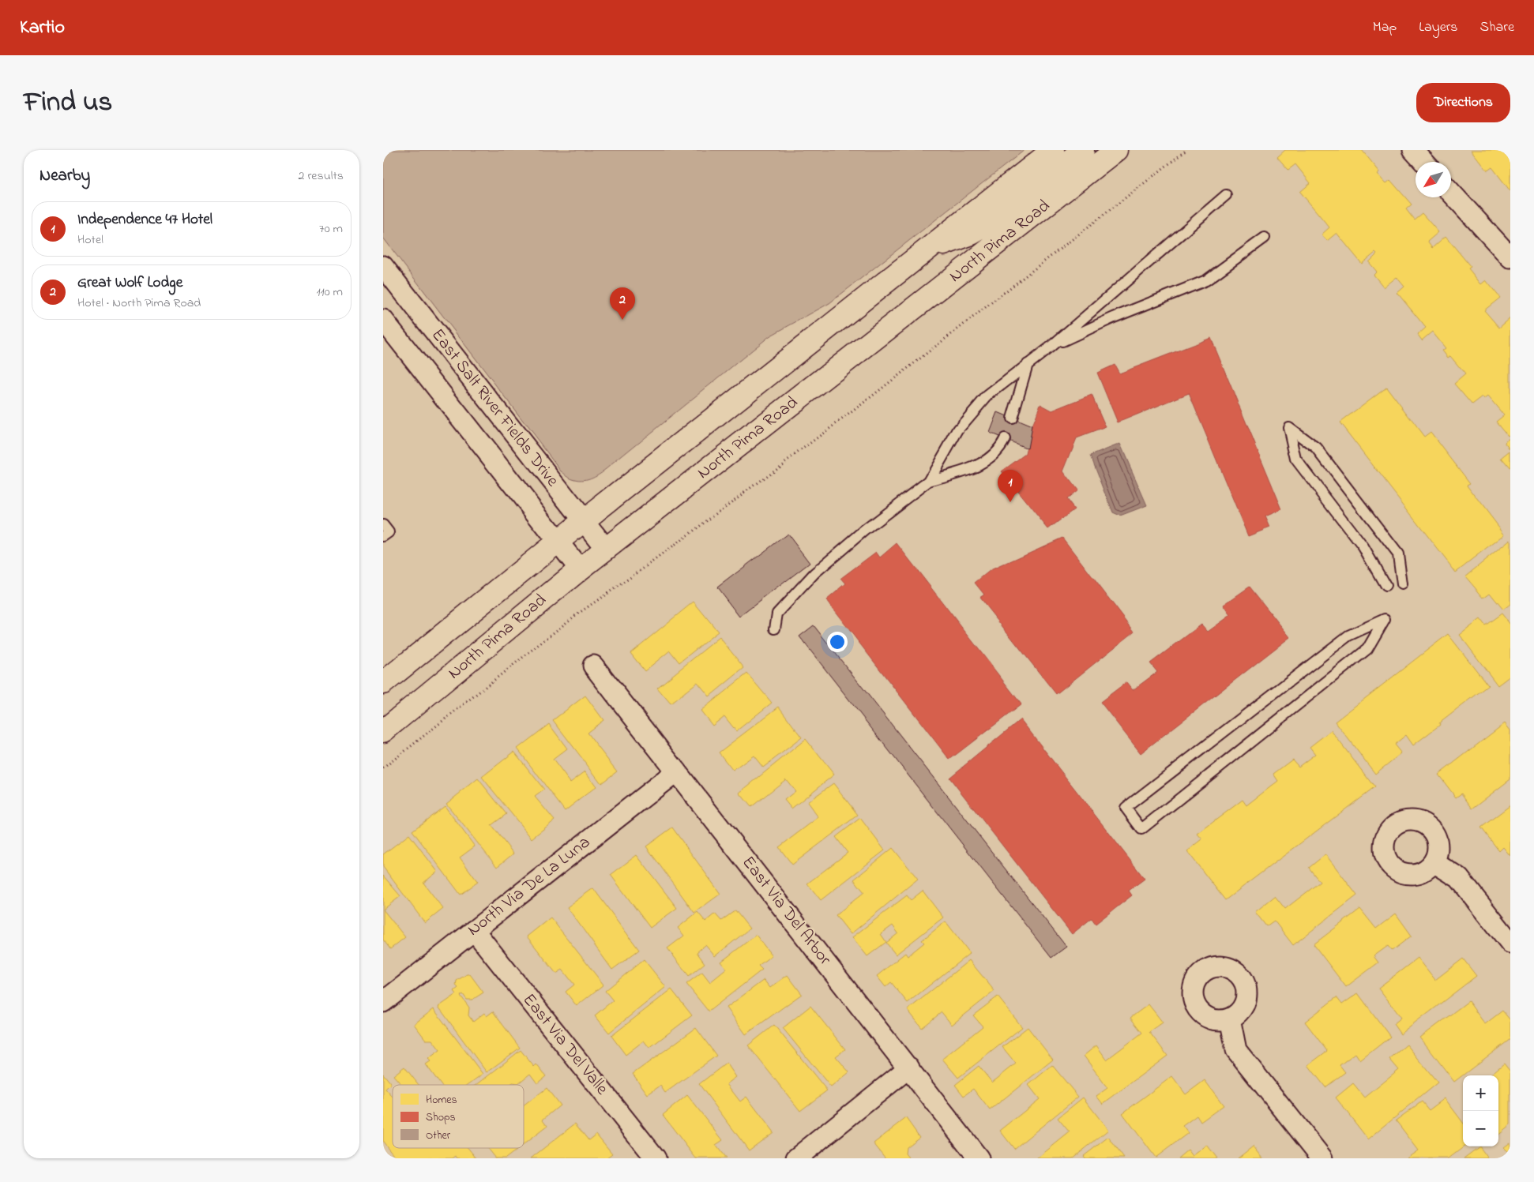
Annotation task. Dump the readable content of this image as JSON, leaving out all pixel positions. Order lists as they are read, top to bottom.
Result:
{
  "streets": {
    "main road": ["North Pima Road"],
    "street": [
      "East Salt River Fields Drive",
      "North Via De La Luna",
      "East Via Del Arbor",
      "East Via Del Valle"
    ]
  },
  "crossings": [
    ["North Pima Road", "East Salt River Fields Drive"],
    ["North Via De La Luna", "East Via Del Arbor"],
    ["North Via De La Luna", "East Via Del Valle"]
  ],
  "legend": ["Homes", "Shops", "Other"],
  "north": "bottom left",
  "page": {
    "header": "Kartio",
    "nav": ["Map", "Layers", "Share"],
    "title": "Find us",
    "buttons": "Directions",
    "heading": ["Nearby", "2 results"],
    "list": [
      {
        "mark": "1",
        "name": "Independence 47 Hotel",
        "note": "Hotel",
        "value": "70 m"
      },
      {
        "mark": "2",
        "name": "Great Wolf Lodge",
        "note": "Hotel · North Pima Road",
        "value": "110 m"
      }
    ],
    "pins": ["2", "1"],
    "map_buttons": ["+", "−"]
  }
}
